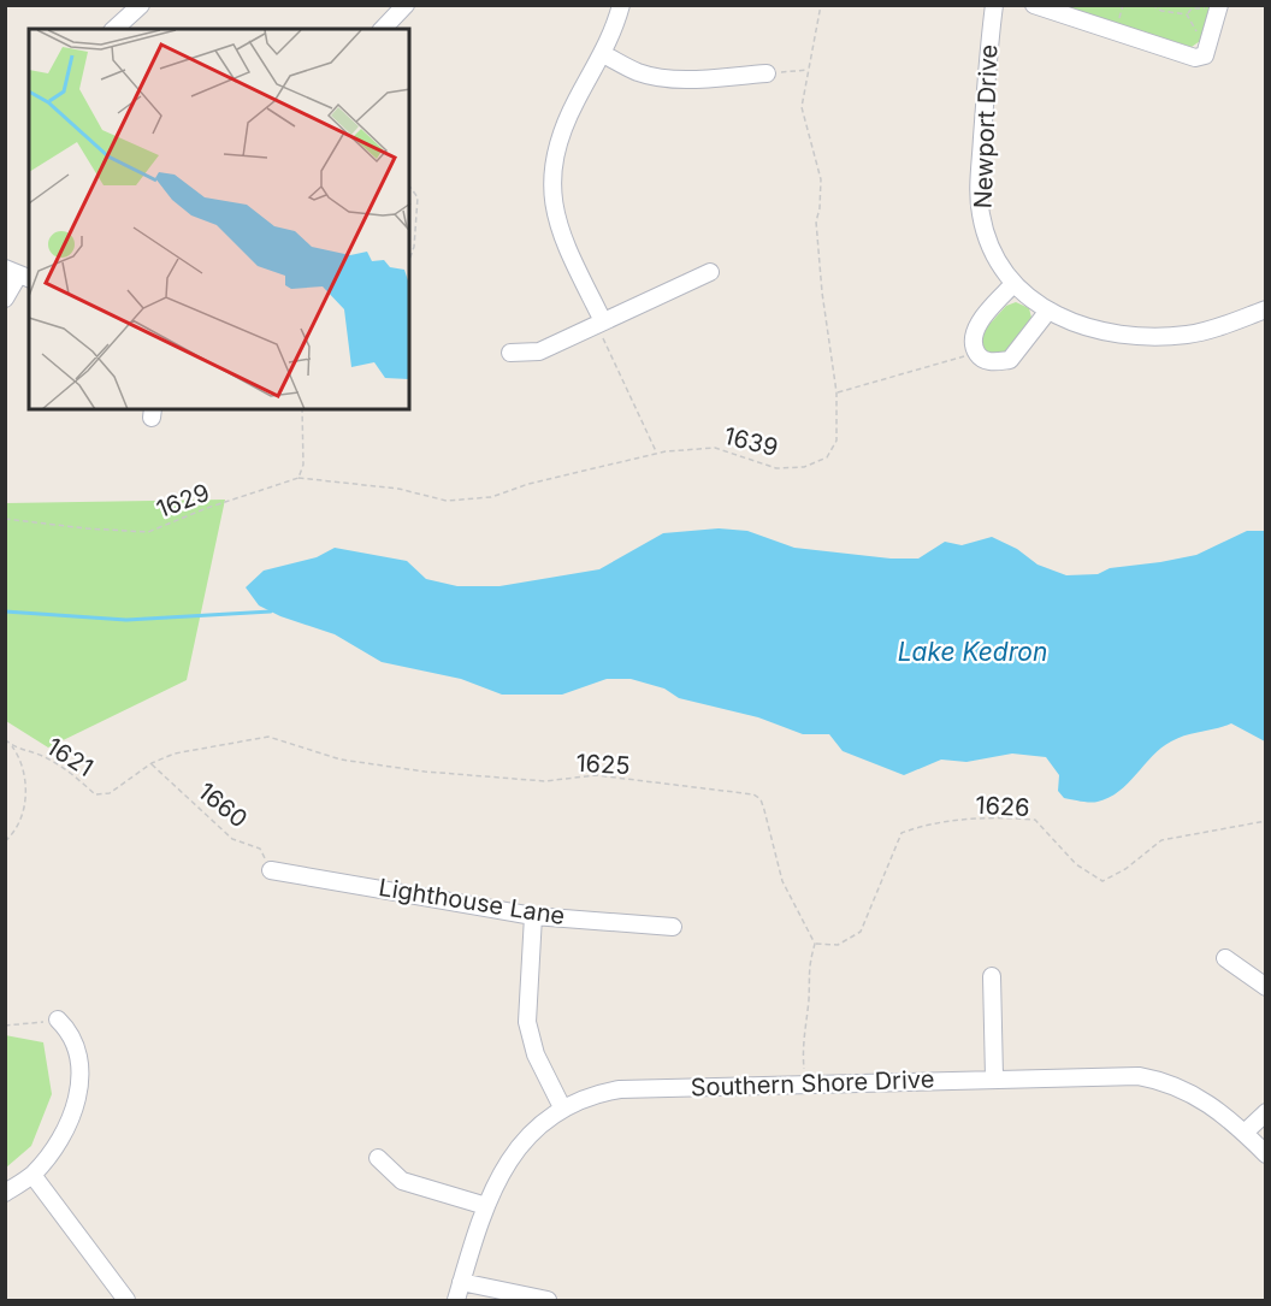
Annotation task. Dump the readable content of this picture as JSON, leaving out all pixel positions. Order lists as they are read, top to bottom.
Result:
{
  "streets": {
    "street": ["Newport Drive", "Lighthouse Lane", "Southern Shore Drive"],
    "path": [
      "1639",
      "1629",
      "1621",
      "1625",
      "1660",
      "1626"
    ]
  },
  "crossings": [
    ["1639", "1629"],
    ["1621", "1625"],
    ["1621", "1660"],
    ["1625", "1660"],
    ["1625", "1626"],
    ["1660", "Lighthouse Lane"]
  ],
  "water": ["Lake Kedron"]
}
